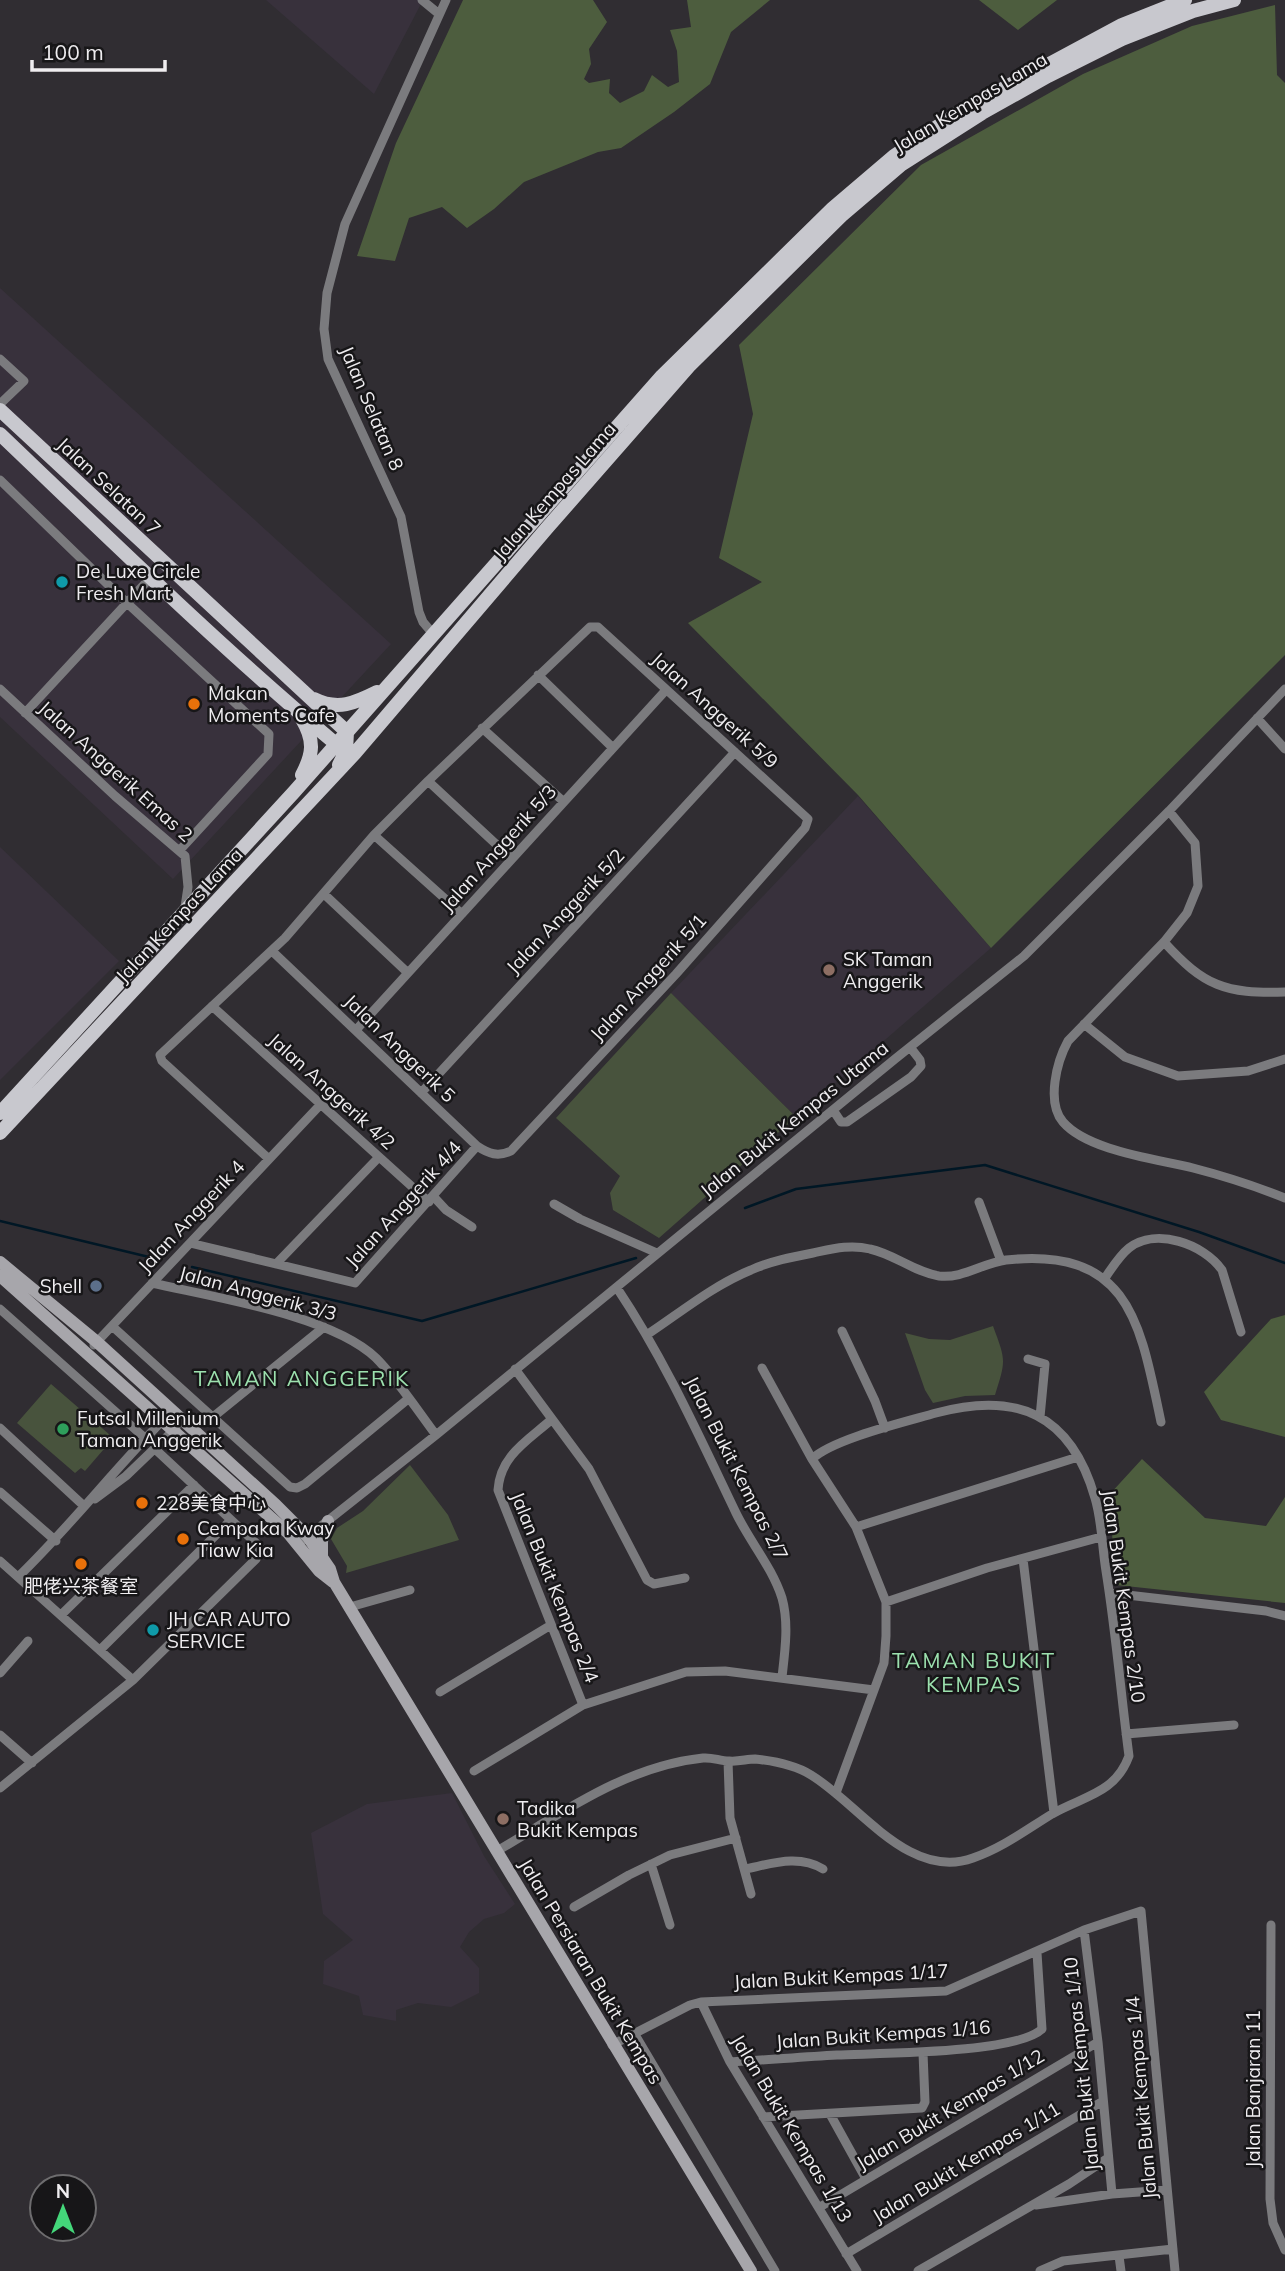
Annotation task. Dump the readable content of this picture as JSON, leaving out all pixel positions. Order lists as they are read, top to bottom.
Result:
{
  "streets": {
    "main road": ["Jalan Kempas Lama", "Jalan Selatan 7"],
    "street": [
      "Jalan Selatan 8",
      "Jalan Anggerik 5/9",
      "Jalan Anggerik Emas 2",
      "Jalan Anggerik 5/3",
      "Jalan Anggerik 5/2",
      "Jalan Anggerik 5/1",
      "Jalan Anggerik 5",
      "Jalan Anggerik 4/2",
      "Jalan Bukit Kempas Utama",
      "Jalan Anggerik 4/4",
      "Jalan Anggerik 4",
      "Jalan Anggerik 3/3",
      "Jalan Bukit Kempas 2/7",
      "Jalan Bukit Kempas 2/4",
      "Jalan Bukit Kempas 2/10",
      "Jalan Persiaran Bukit Kempas",
      "Jalan Bukit Kempas 1/17",
      "Jalan Bukit Kempas 1/16",
      "Jalan Bukit Kempas 1/10",
      "Jalan Banjaran 11",
      "Jalan Bukit Kempas 1/4",
      "Jalan Bukit Kempas 1/12",
      "Jalan Bukit Kempas 1/13",
      "Jalan Bukit Kempas 1/11"
    ]
  },
  "crossings": [
    ["Jalan Kempas Lama", "Jalan Selatan 8"],
    ["Jalan Kempas Lama", "Jalan Selatan 7"],
    ["Jalan Kempas Lama", "Jalan Anggerik Emas 2"],
    ["Jalan Anggerik 5/9", "Jalan Anggerik 5/3"],
    ["Jalan Anggerik 5/9", "Jalan Anggerik 5/2"],
    ["Jalan Anggerik 5/9", "Jalan Anggerik 5/1"],
    ["Jalan Anggerik 5/3", "Jalan Anggerik 5"],
    ["Jalan Anggerik 5/2", "Jalan Anggerik 5"],
    ["Jalan Anggerik 5/1", "Jalan Anggerik 5"],
    ["Jalan Anggerik 5/1", "Jalan Anggerik 4/4"],
    ["Jalan Anggerik 5", "Jalan Anggerik 4/4"],
    ["Jalan Anggerik 4/2", "Jalan Anggerik 4/4"],
    ["Jalan Anggerik 4/2", "Jalan Anggerik 4"],
    ["Jalan Bukit Kempas Utama", "Jalan Anggerik 3/3"],
    ["Jalan Bukit Kempas Utama", "Jalan Bukit Kempas 2/7"],
    ["Jalan Bukit Kempas Utama", "Jalan Persiaran Bukit Kempas"],
    ["Jalan Anggerik 4/4", "Jalan Anggerik 4"],
    ["Jalan Anggerik 4", "Jalan Anggerik 3/3"],
    ["Jalan Anggerik 4", "Jalan Persiaran Bukit Kempas"],
    ["Jalan Persiaran Bukit Kempas", "Jalan Bukit Kempas 1/17"],
    ["Jalan Bukit Kempas 1/17", "Jalan Bukit Kempas 1/16"],
    ["Jalan Bukit Kempas 1/17", "Jalan Bukit Kempas 1/10"],
    ["Jalan Bukit Kempas 1/17", "Jalan Bukit Kempas 1/4"],
    ["Jalan Bukit Kempas 1/17", "Jalan Bukit Kempas 1/13"],
    ["Jalan Bukit Kempas 1/16", "Jalan Bukit Kempas 1/13"],
    ["Jalan Bukit Kempas 1/10", "Jalan Bukit Kempas 1/12"],
    ["Jalan Bukit Kempas 1/10", "Jalan Bukit Kempas 1/11"],
    ["Jalan Bukit Kempas 1/12", "Jalan Bukit Kempas 1/13"],
    ["Jalan Bukit Kempas 1/13", "Jalan Bukit Kempas 1/11"]
  ],
  "districts": ["TAMAN ANGGERIK", "TAMAN BUKIT KEMPAS"],
  "places": [
    "De Luxe Circle Fresh Mart",
    "Makan Moments Cafe",
    "SK Taman Anggerik",
    "Shell",
    "Futsal Millenium Taman Anggerik",
    "228美食中心",
    "Cempaka Kway Tiaw Kia",
    "肥佬兴茶餐室",
    "JH CAR AUTO SERVICE",
    "Tadika Bukit Kempas"
  ],
  "scale_bar": "100 m",
  "north": "top"
}
